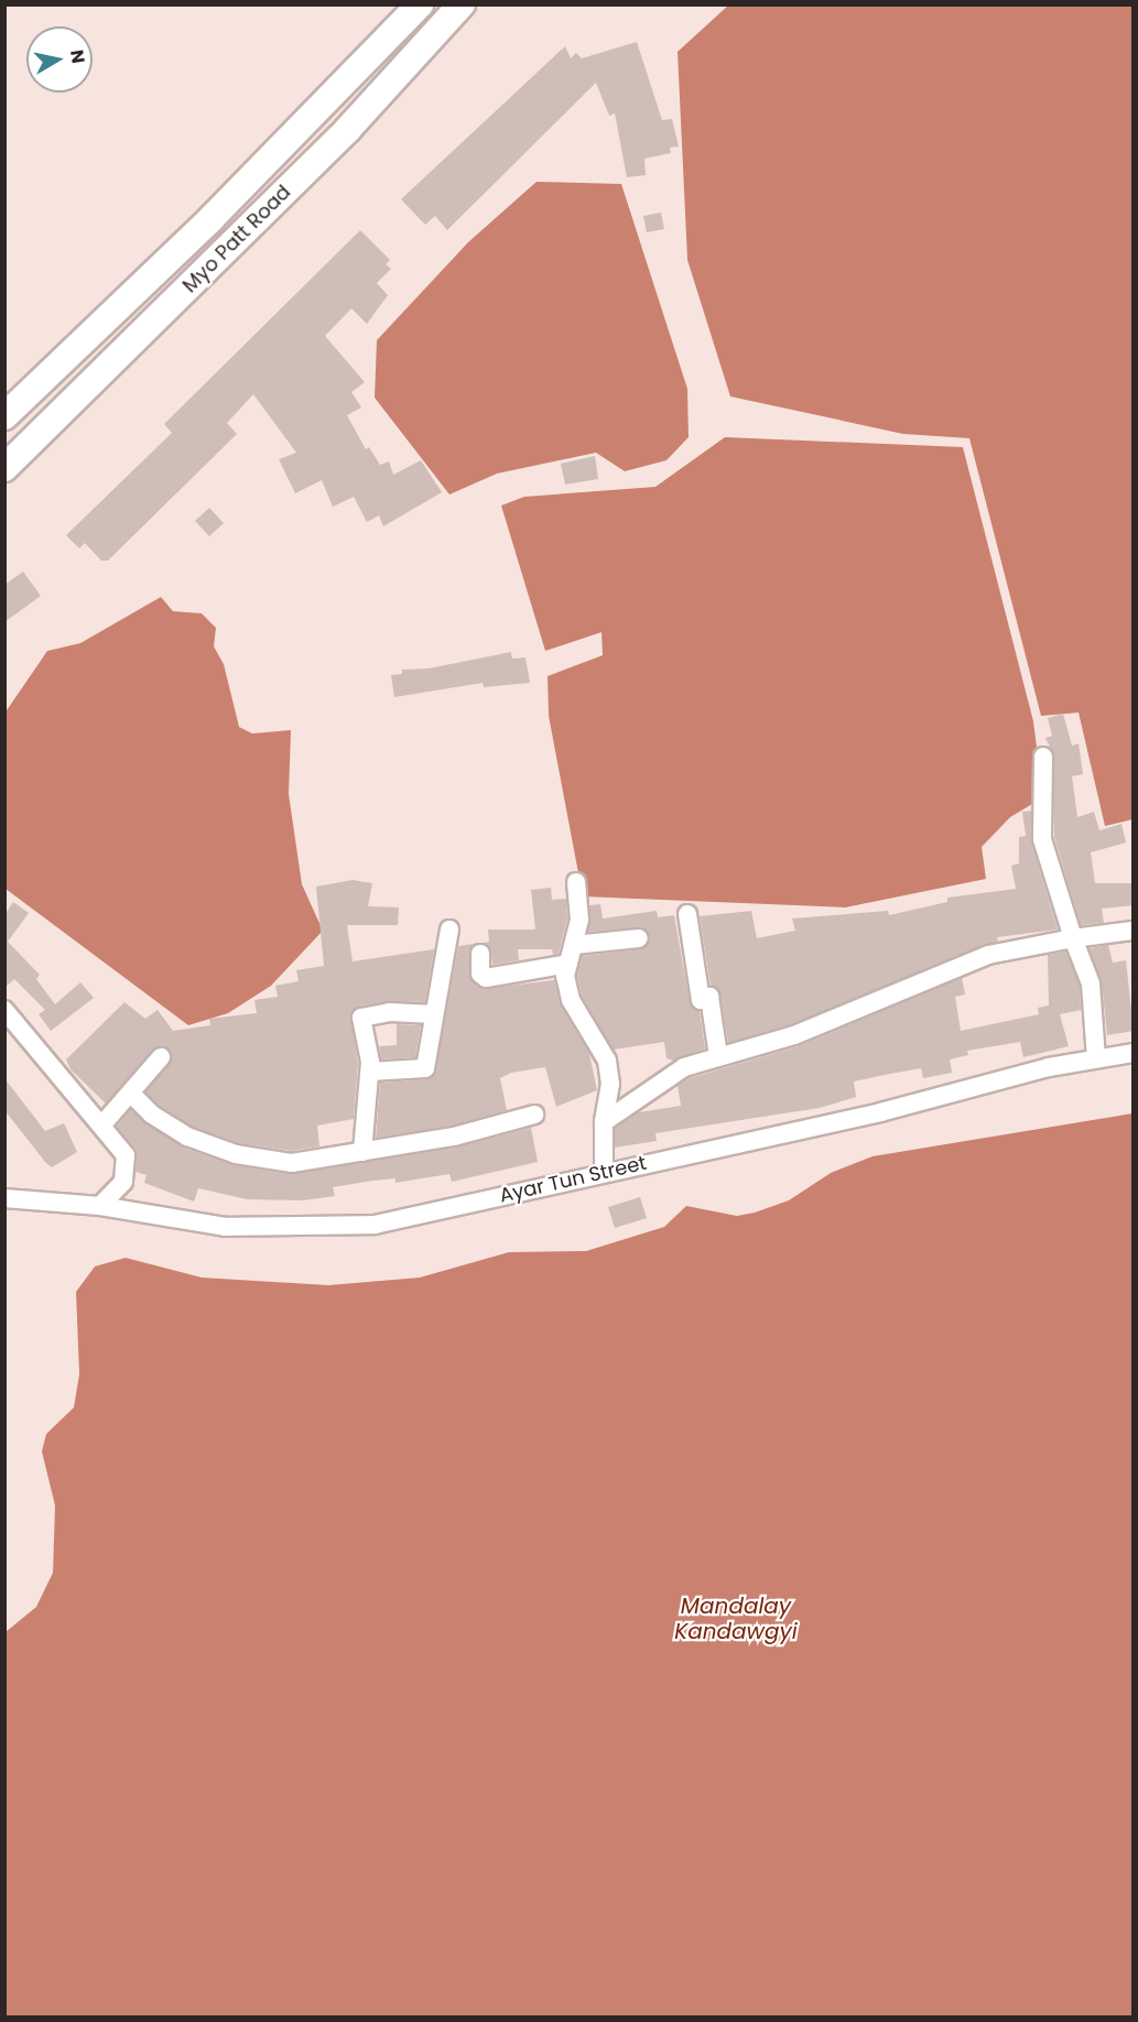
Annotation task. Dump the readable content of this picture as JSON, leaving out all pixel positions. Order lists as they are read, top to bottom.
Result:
{
  "streets": {
    "main road": ["Myo Patt Road"],
    "street": ["Ayar Tun Street"]
  },
  "water": ["Mandalay Kandawgyi"],
  "north": "right"
}
